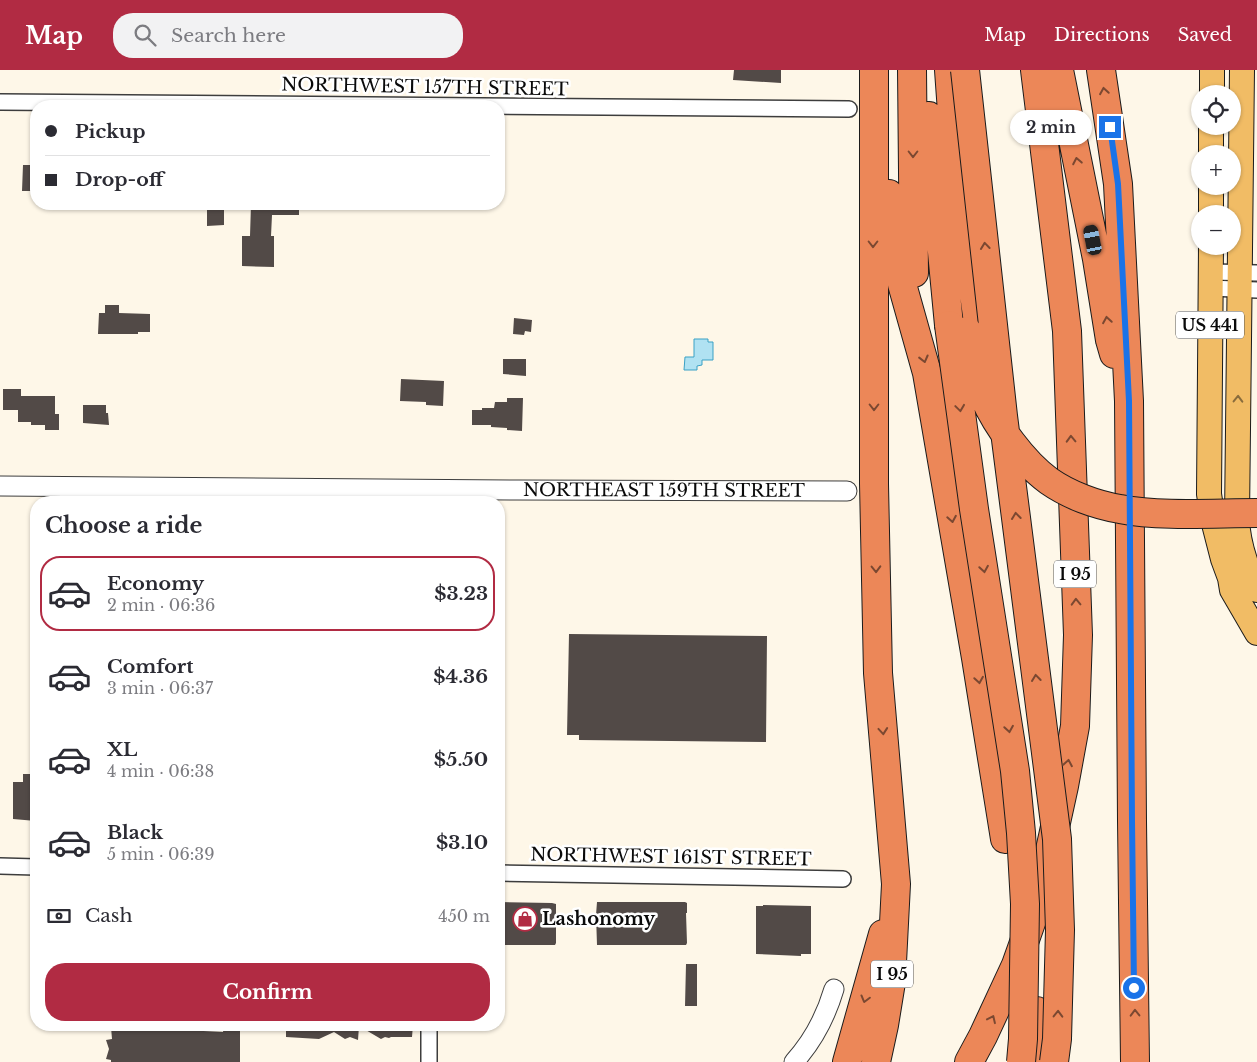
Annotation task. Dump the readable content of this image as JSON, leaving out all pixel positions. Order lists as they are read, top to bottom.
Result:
{
  "streets": {
    "highway": ["I 95"],
    "main road": ["US 441"],
    "street": ["NORTHWEST 157TH STREET", "NORTHEAST 159TH STREET", "NORTHWEST 161ST STREET"]
  },
  "places": {
    "shop": ["Lashonomy"]
  },
  "page": {
    "header": "Map",
    "search": "Search here",
    "nav": ["Map", "Directions", "Saved"],
    "map_buttons": ["+", "−"],
    "banner": ["Pickup", "Drop-off"],
    "bubble": "2 min",
    "heading": "Choose a ride",
    "list": [
      {
        "name": "Economy",
        "note": "2 min · 06:36",
        "value": "$3.23"
      },
      {
        "name": "Comfort",
        "note": "3 min · 06:37",
        "value": "$4.36"
      },
      {
        "name": "XL",
        "note": "4 min · 06:38",
        "value": "$5.50"
      },
      {
        "name": "Black",
        "note": "5 min · 06:39",
        "value": "$3.10"
      }
    ],
    "pay": ["Cash", "450 m"],
    "buttons": "Confirm"
  }
}
